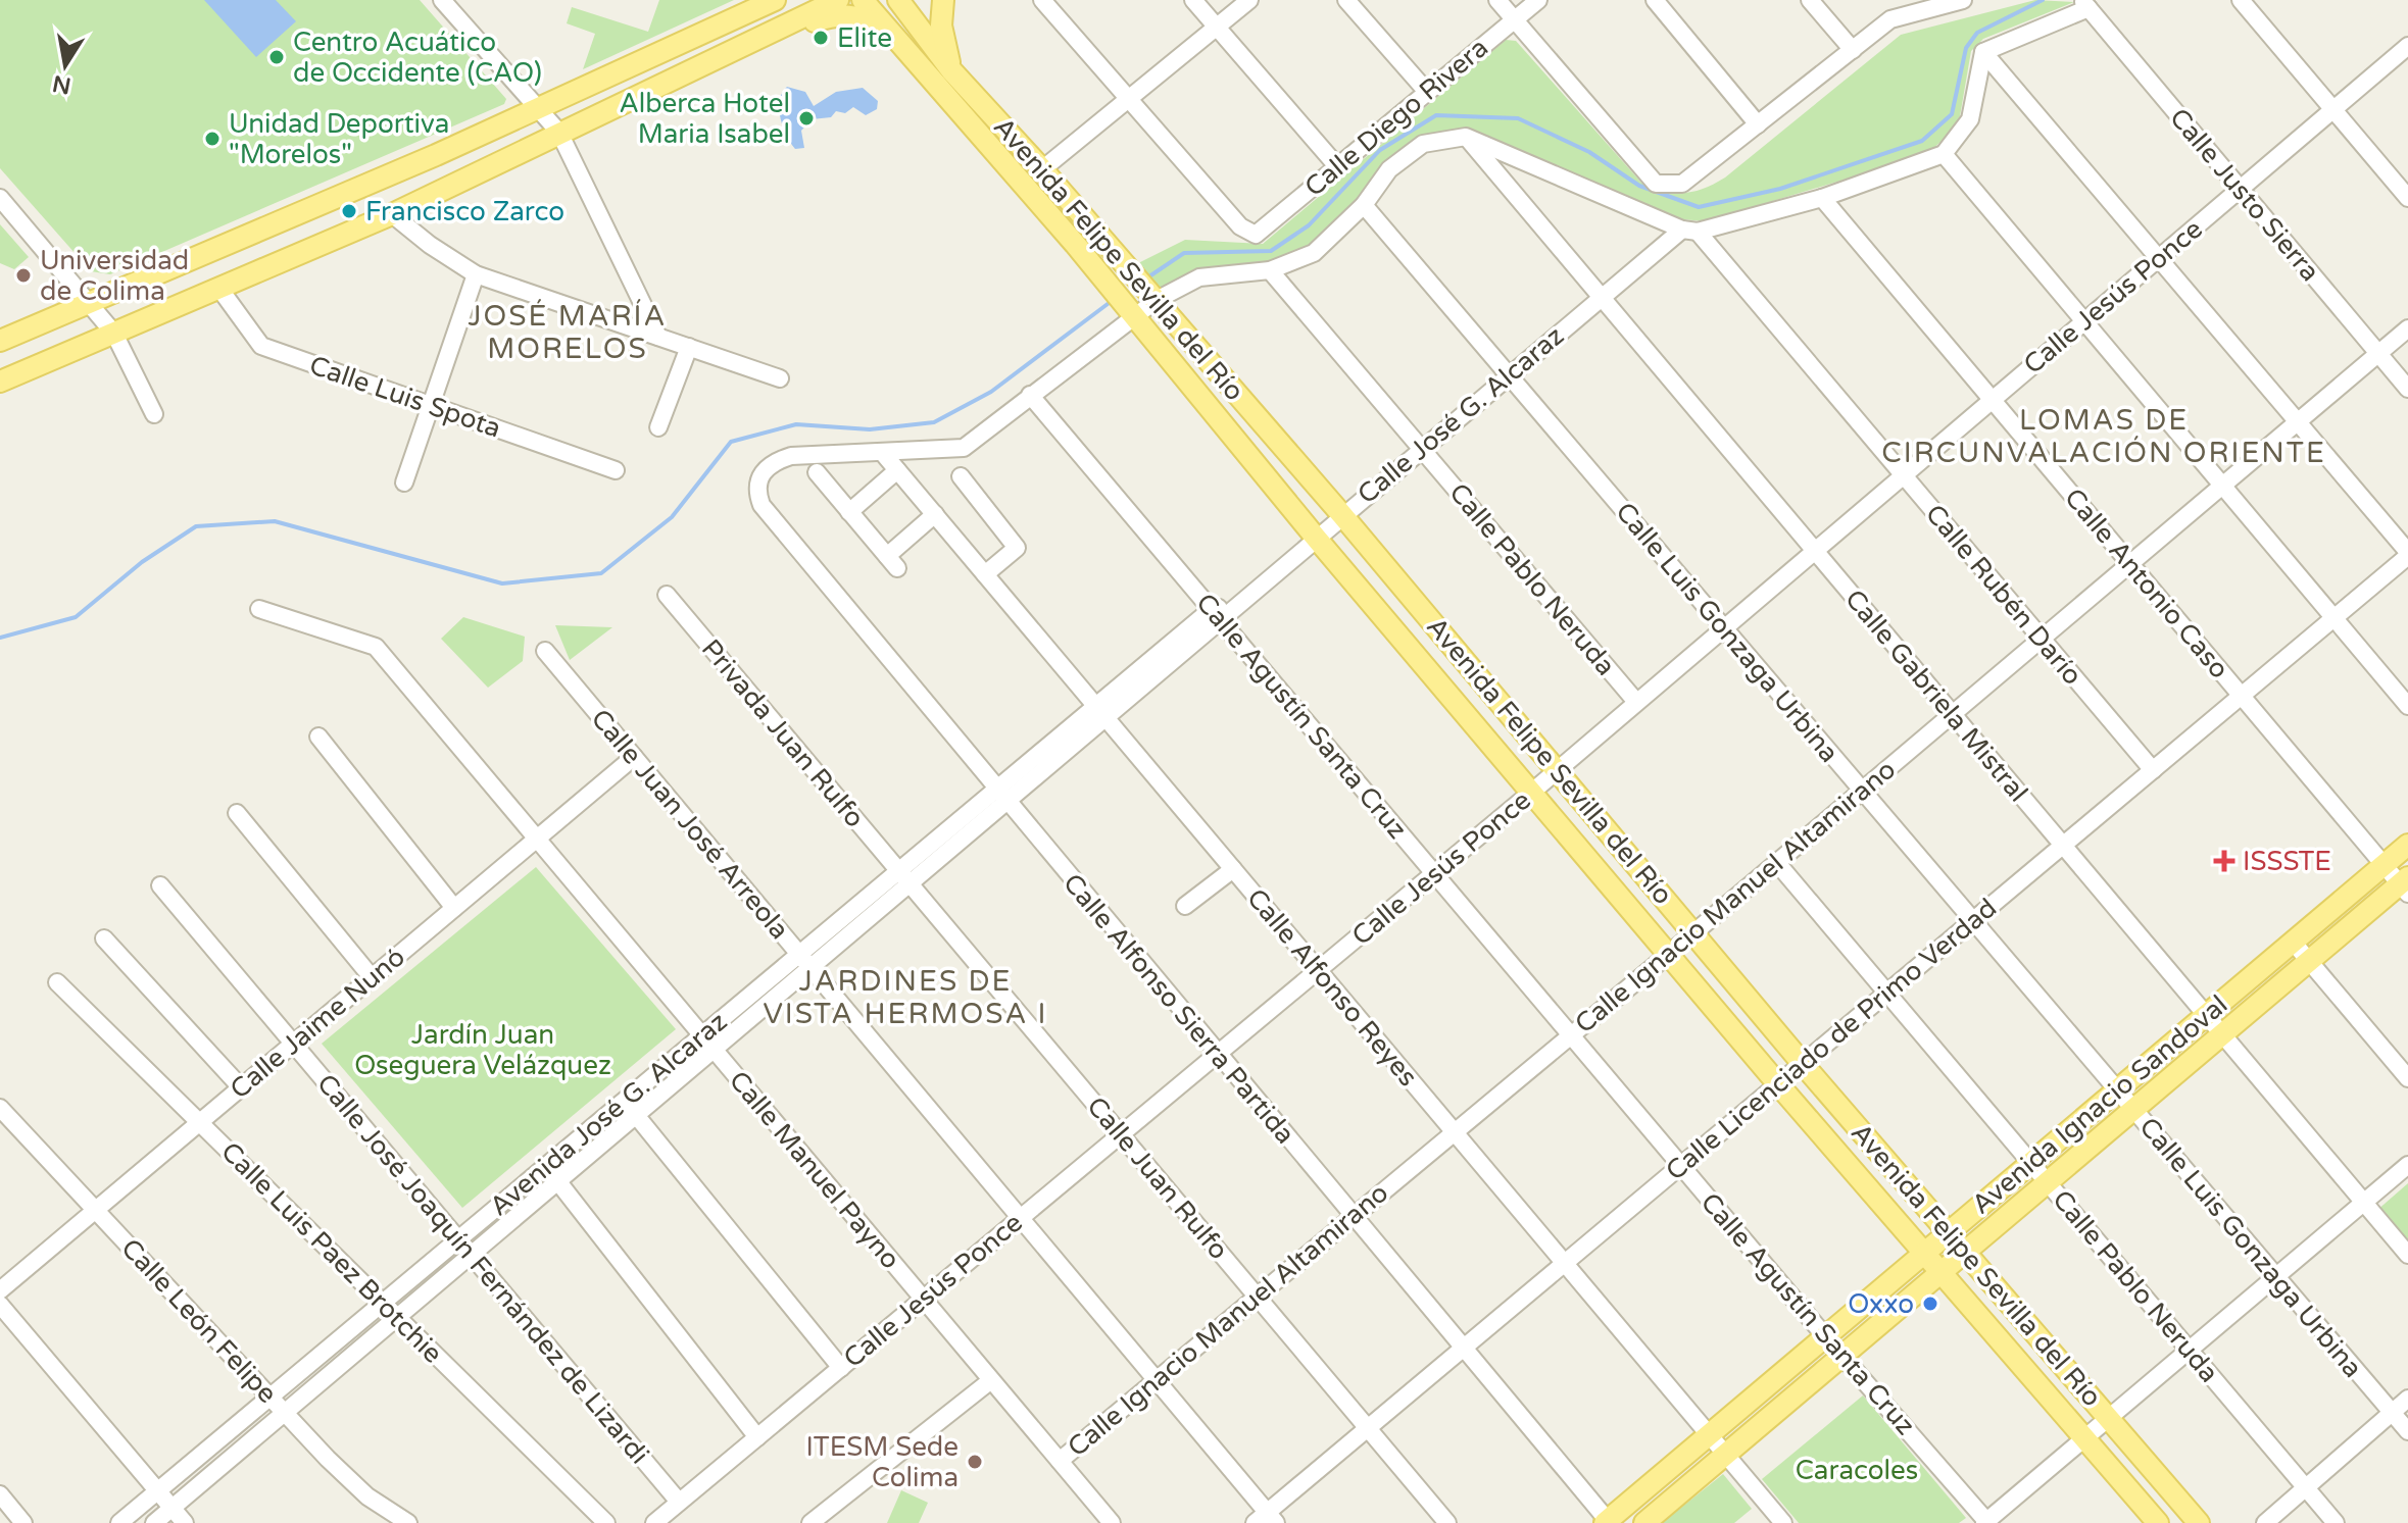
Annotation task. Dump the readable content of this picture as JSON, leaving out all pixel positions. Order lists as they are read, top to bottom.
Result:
{
  "streets": {
    "main road": ["Avenida Felipe Sevilla del Río", "Avenida Ignacio Sandoval"],
    "street": [
      "Calle Diego Rivera",
      "Calle Justo Sierra",
      "Calle Jesús Ponce",
      "Calle Luis Spota",
      "Calle José G. Alcaraz",
      "Calle Pablo Neruda",
      "Calle Antonio Caso",
      "Calle Rubén Darío",
      "Calle Luis Gonzaga Urbina",
      "Calle Gabriela Mistral",
      "Calle Agustín Santa Cruz",
      "Privada Juan Rulfo",
      "Calle Juan José Arreola",
      "Calle Ignacio Manuel Altamirano",
      "Calle Alfonso Reyes",
      "Calle Alfonso Sierra Partida",
      "Calle Jaime Nunó",
      "Calle Licenciado de Primo Verdad",
      "Avenida José G. Alcaraz",
      "Calle Manuel Payno",
      "Calle Juan Rulfo",
      "Calle Luis Paez Brotchie",
      "Calle José Joaquín Fernández de Lizardi",
      "Calle León Felipe"
    ]
  },
  "crossings": [
    ["Calle Justo Sierra", "Calle Jesús Ponce"],
    ["Calle Justo Sierra", "Calle Ignacio Manuel Altamirano"],
    ["Avenida Felipe Sevilla del Río", "Calle Jesús Ponce"],
    ["Avenida Felipe Sevilla del Río", "Calle José G. Alcaraz"],
    ["Avenida Felipe Sevilla del Río", "Calle Ignacio Manuel Altamirano"],
    ["Avenida Felipe Sevilla del Río", "Calle Licenciado de Primo Verdad"],
    ["Avenida Felipe Sevilla del Río", "Avenida Ignacio Sandoval"],
    ["Calle Jesús Ponce", "Calle Pablo Neruda"],
    ["Calle Jesús Ponce", "Calle Antonio Caso"],
    ["Calle Jesús Ponce", "Calle Rubén Darío"],
    ["Calle Jesús Ponce", "Calle Luis Gonzaga Urbina"],
    ["Calle Jesús Ponce", "Calle Gabriela Mistral"],
    ["Calle Jesús Ponce", "Calle Agustín Santa Cruz"],
    ["Calle Jesús Ponce", "Calle Juan José Arreola"],
    ["Calle Jesús Ponce", "Calle Alfonso Reyes"],
    ["Calle Jesús Ponce", "Calle Alfonso Sierra Partida"],
    ["Calle Jesús Ponce", "Calle Manuel Payno"],
    ["Calle Jesús Ponce", "Calle Juan Rulfo"],
    ["Calle Jesús Ponce", "Calle José Joaquín Fernández de Lizardi"],
    ["Calle José G. Alcaraz", "Calle Pablo Neruda"],
    ["Calle José G. Alcaraz", "Calle Rubén Darío"],
    ["Calle José G. Alcaraz", "Calle Luis Gonzaga Urbina"],
    ["Calle José G. Alcaraz", "Calle Gabriela Mistral"],
    ["Calle José G. Alcaraz", "Calle Agustín Santa Cruz"],
    ["Calle José G. Alcaraz", "Avenida José G. Alcaraz"],
    ["Calle Pablo Neruda", "Calle Ignacio Manuel Altamirano"],
    ["Calle Pablo Neruda", "Calle Licenciado de Primo Verdad"],
    ["Calle Pablo Neruda", "Avenida Ignacio Sandoval"],
    ["Calle Antonio Caso", "Calle Ignacio Manuel Altamirano"],
    ["Calle Antonio Caso", "Calle Licenciado de Primo Verdad"],
    ["Calle Antonio Caso", "Avenida Ignacio Sandoval"],
    ["Calle Rubén Darío", "Calle Ignacio Manuel Altamirano"],
    ["Calle Rubén Darío", "Calle Licenciado de Primo Verdad"],
    ["Calle Luis Gonzaga Urbina", "Calle Ignacio Manuel Altamirano"],
    ["Calle Luis Gonzaga Urbina", "Calle Licenciado de Primo Verdad"],
    ["Calle Luis Gonzaga Urbina", "Avenida Ignacio Sandoval"],
    ["Calle Gabriela Mistral", "Calle Ignacio Manuel Altamirano"],
    ["Calle Gabriela Mistral", "Calle Licenciado de Primo Verdad"],
    ["Calle Gabriela Mistral", "Avenida Ignacio Sandoval"],
    ["Calle Agustín Santa Cruz", "Calle Ignacio Manuel Altamirano"],
    ["Calle Agustín Santa Cruz", "Calle Licenciado de Primo Verdad"],
    ["Calle Agustín Santa Cruz", "Avenida Ignacio Sandoval"],
    ["Calle Agustín Santa Cruz", "Avenida José G. Alcaraz"],
    ["Privada Juan Rulfo", "Avenida José G. Alcaraz"],
    ["Privada Juan Rulfo", "Calle Juan Rulfo"],
    ["Calle Juan José Arreola", "Calle Ignacio Manuel Altamirano"],
    ["Calle Juan José Arreola", "Calle Jaime Nunó"],
    ["Calle Juan José Arreola", "Calle Licenciado de Primo Verdad"],
    ["Calle Juan José Arreola", "Avenida José G. Alcaraz"],
    ["Calle Ignacio Manuel Altamirano", "Calle Alfonso Reyes"],
    ["Calle Ignacio Manuel Altamirano", "Calle Alfonso Sierra Partida"],
    ["Calle Ignacio Manuel Altamirano", "Calle Manuel Payno"],
    ["Calle Ignacio Manuel Altamirano", "Calle Juan Rulfo"],
    ["Calle Alfonso Reyes", "Calle Alfonso Sierra Partida"],
    ["Calle Alfonso Reyes", "Calle Licenciado de Primo Verdad"],
    ["Calle Alfonso Reyes", "Avenida Ignacio Sandoval"],
    ["Calle Alfonso Reyes", "Avenida José G. Alcaraz"],
    ["Calle Alfonso Sierra Partida", "Calle Licenciado de Primo Verdad"],
    ["Calle Alfonso Sierra Partida", "Avenida Ignacio Sandoval"],
    ["Calle Alfonso Sierra Partida", "Avenida José G. Alcaraz"],
    ["Calle Jaime Nunó", "Calle Manuel Payno"],
    ["Calle Jaime Nunó", "Calle Luis Paez Brotchie"],
    ["Calle Jaime Nunó", "Calle José Joaquín Fernández de Lizardi"],
    ["Calle Jaime Nunó", "Calle León Felipe"],
    ["Calle Licenciado de Primo Verdad", "Calle Juan Rulfo"],
    ["Avenida José G. Alcaraz", "Calle Manuel Payno"],
    ["Avenida José G. Alcaraz", "Calle Juan Rulfo"],
    ["Avenida José G. Alcaraz", "Calle Luis Paez Brotchie"],
    ["Avenida José G. Alcaraz", "Calle José Joaquín Fernández de Lizardi"],
    ["Avenida José G. Alcaraz", "Calle León Felipe"]
  ],
  "districts": ["JOSÉ MARÍA MORELOS", "LOMAS DE CIRCUNVALACIÓN ORIENTE", "JARDINES DE VISTA HERMOSA I"],
  "parks": ["Jardín Juan Oseguera Velázquez", "Caracoles"],
  "places": {
    "other": [
      "Elite",
      "Centro Acuático de Occidente (CAO)",
      "Alberca Hotel Maria Isabel",
      "Unidad Deportiva \"Morelos\"",
      "Francisco Zarco",
      "Universidad de Colima",
      "Oxxo",
      "ITESM Sede Colima"
    ],
    "health": ["ISSSTE"]
  },
  "north": "bottom"
}
